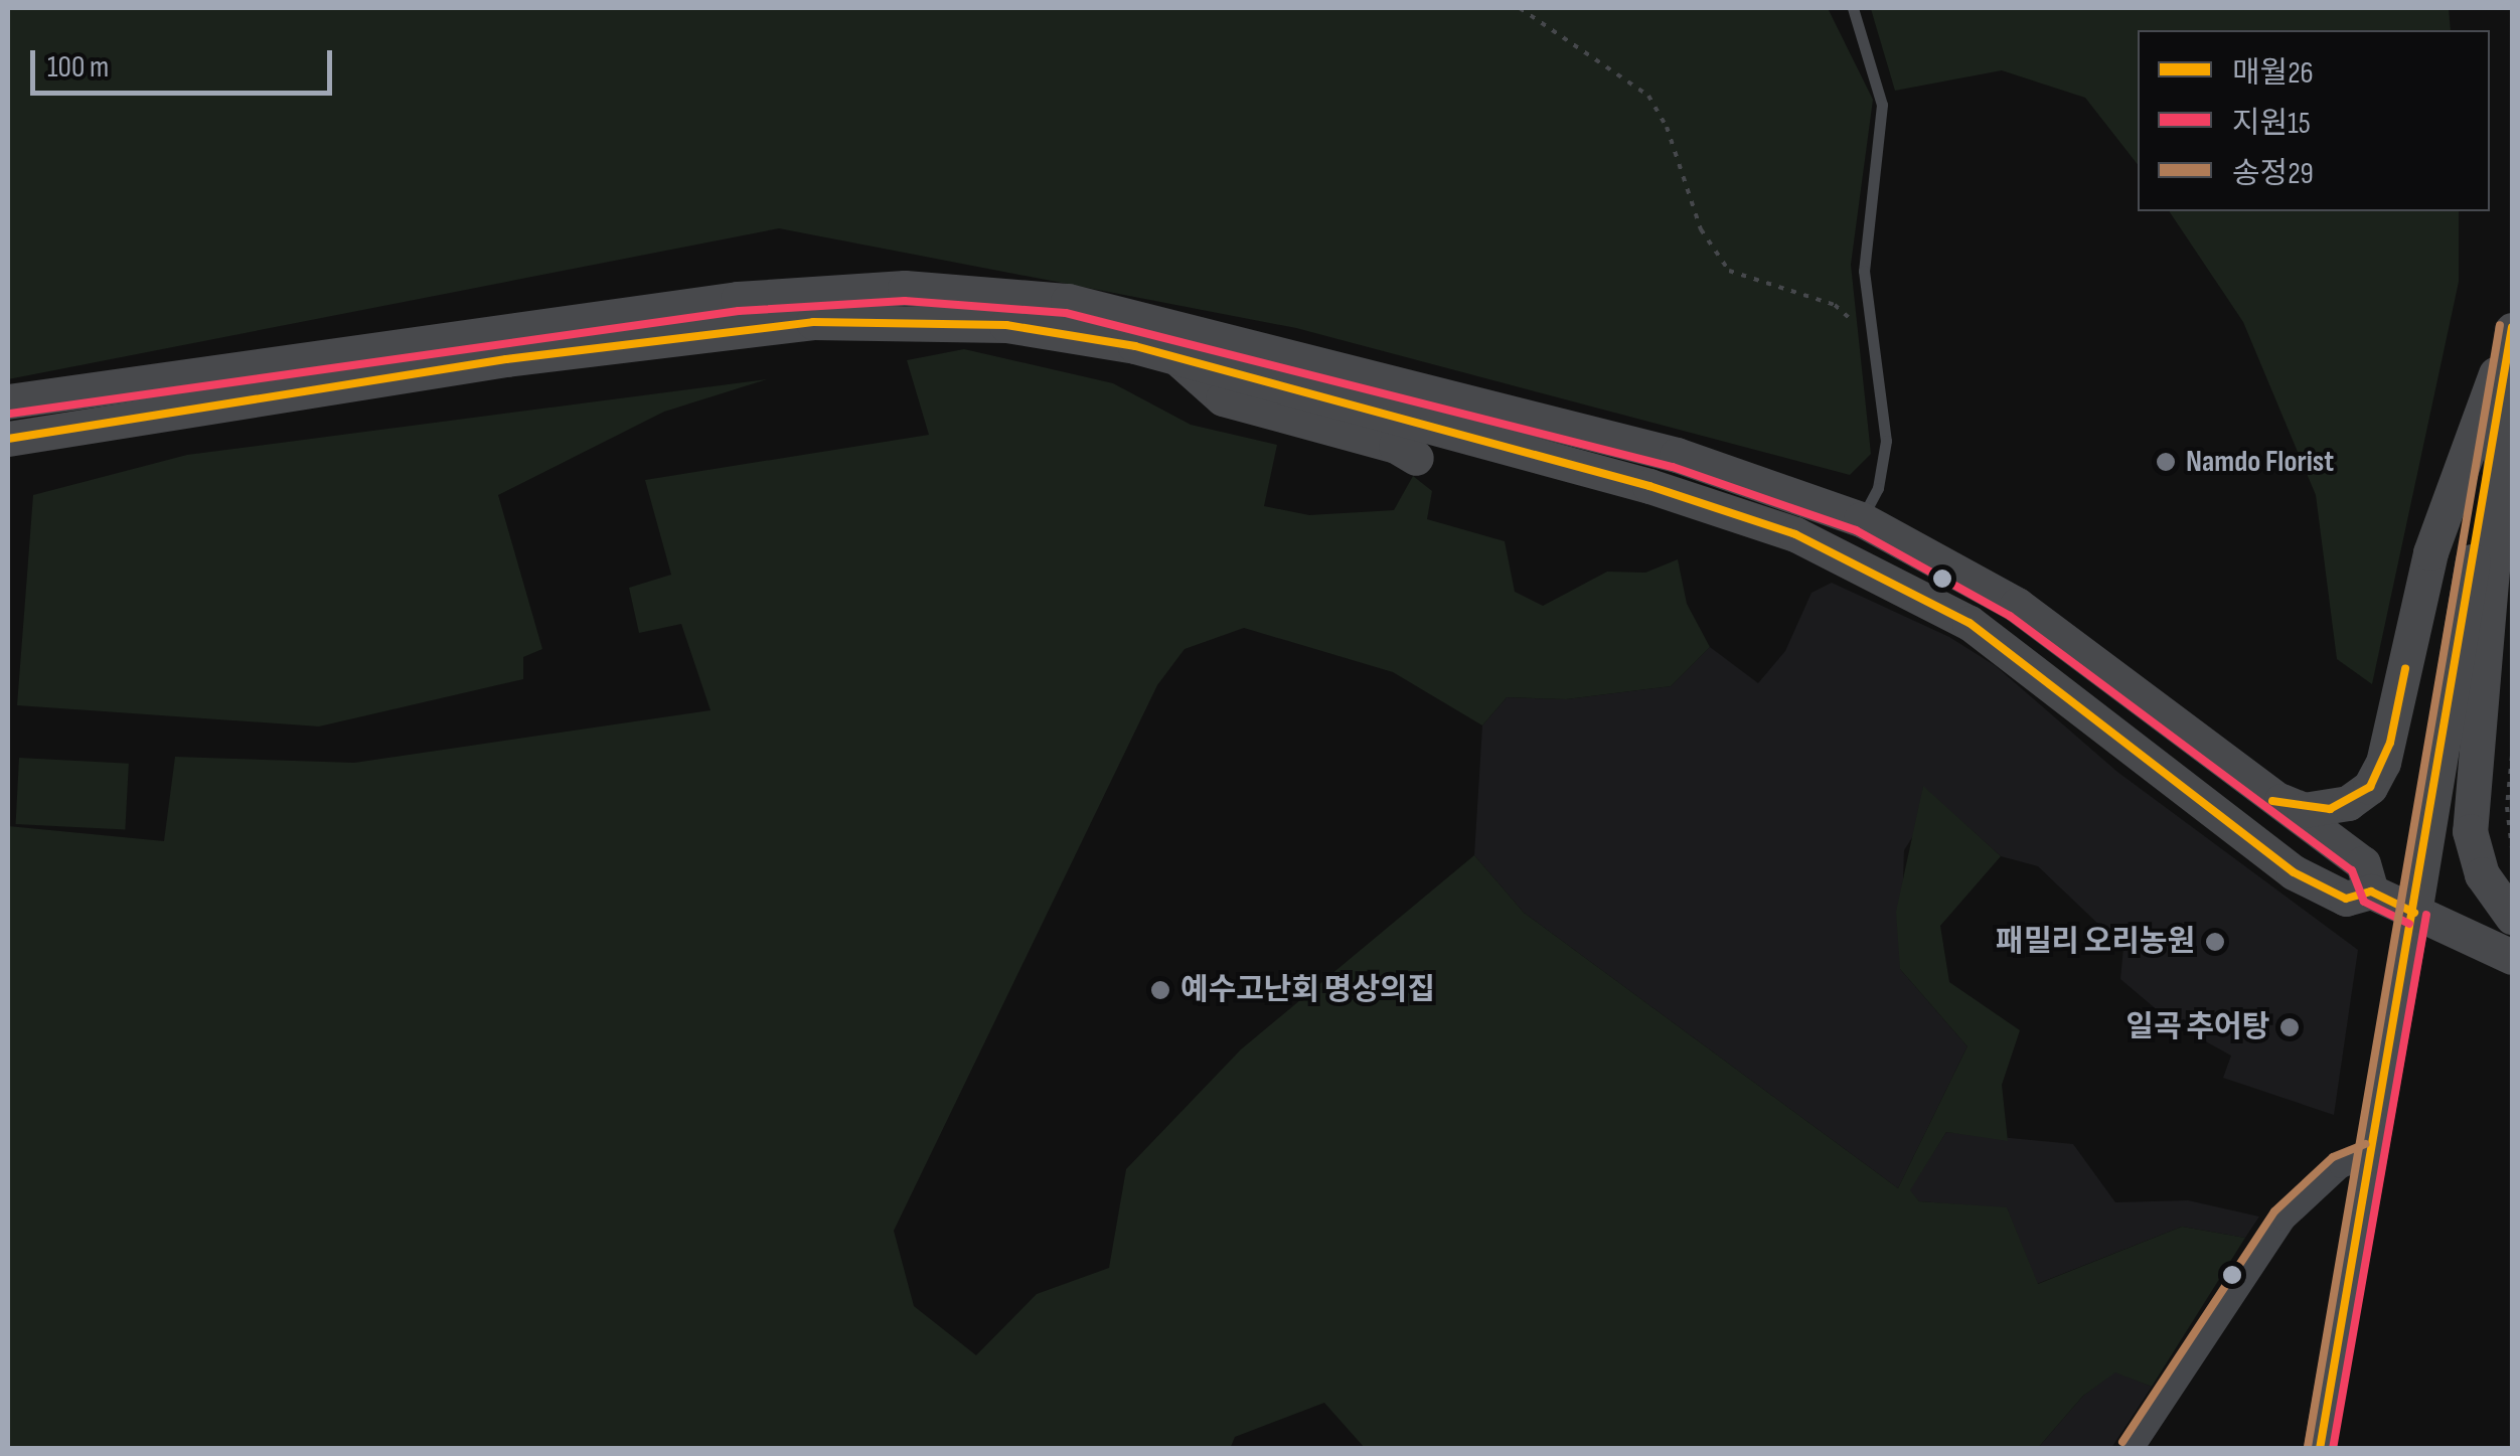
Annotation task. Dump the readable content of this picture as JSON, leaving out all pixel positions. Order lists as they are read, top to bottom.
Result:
{
  "places": [
    "Namdo Florist",
    "패밀리 오리농원",
    "예수고난회 명상의집",
    "일곡 추어탕"
  ],
  "lines": ["transit line 지원15", "transit line 매월26", "transit line 송정29"],
  "legend": ["매월26", "지원15", "송정29"],
  "scale_bar": "100 m"
}
